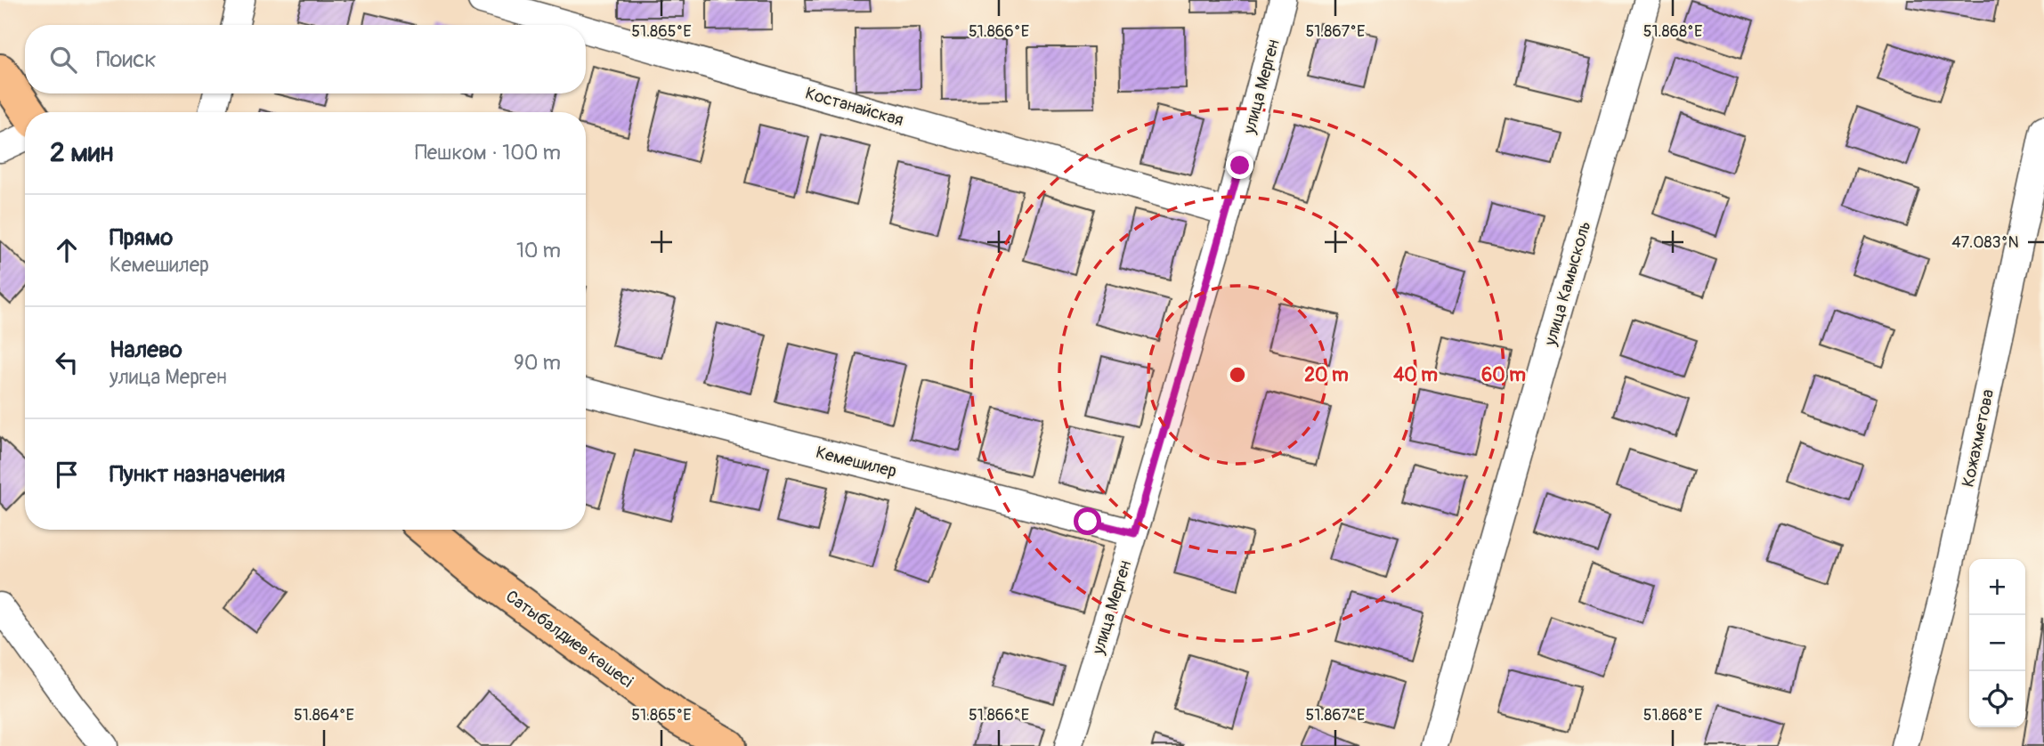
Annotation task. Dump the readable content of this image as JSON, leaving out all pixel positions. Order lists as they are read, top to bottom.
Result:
{
  "streets": {
    "main road": ["Сатыбалдиев көшесі"],
    "street": [
      "улица Мерген",
      "Костанайская",
      "улица Камысколь",
      "Кожахметова",
      "Кемешилер"
    ]
  },
  "crossings": [
    ["улица Мерген", "Костанайская"],
    ["улица Мерген", "Кемешилер"]
  ],
  "page": {
    "search": "Поиск",
    "heading": ["2 мин", "Пешком · 100 m"],
    "list": [
      ["Прямо", "Кемешилер", "10 m"],
      ["Налево", "улица Мерген", "90 m"],
      "Пункт назначения"
    ],
    "map_buttons": ["+", "−"]
  },
  "coordinates": [
    "51.865°E",
    "51.866°E",
    "51.867°E",
    "51.868°E",
    "47.083°N",
    "51.864°E"
  ],
  "rings": ["20 m", "40 m", "60 m"]
}
